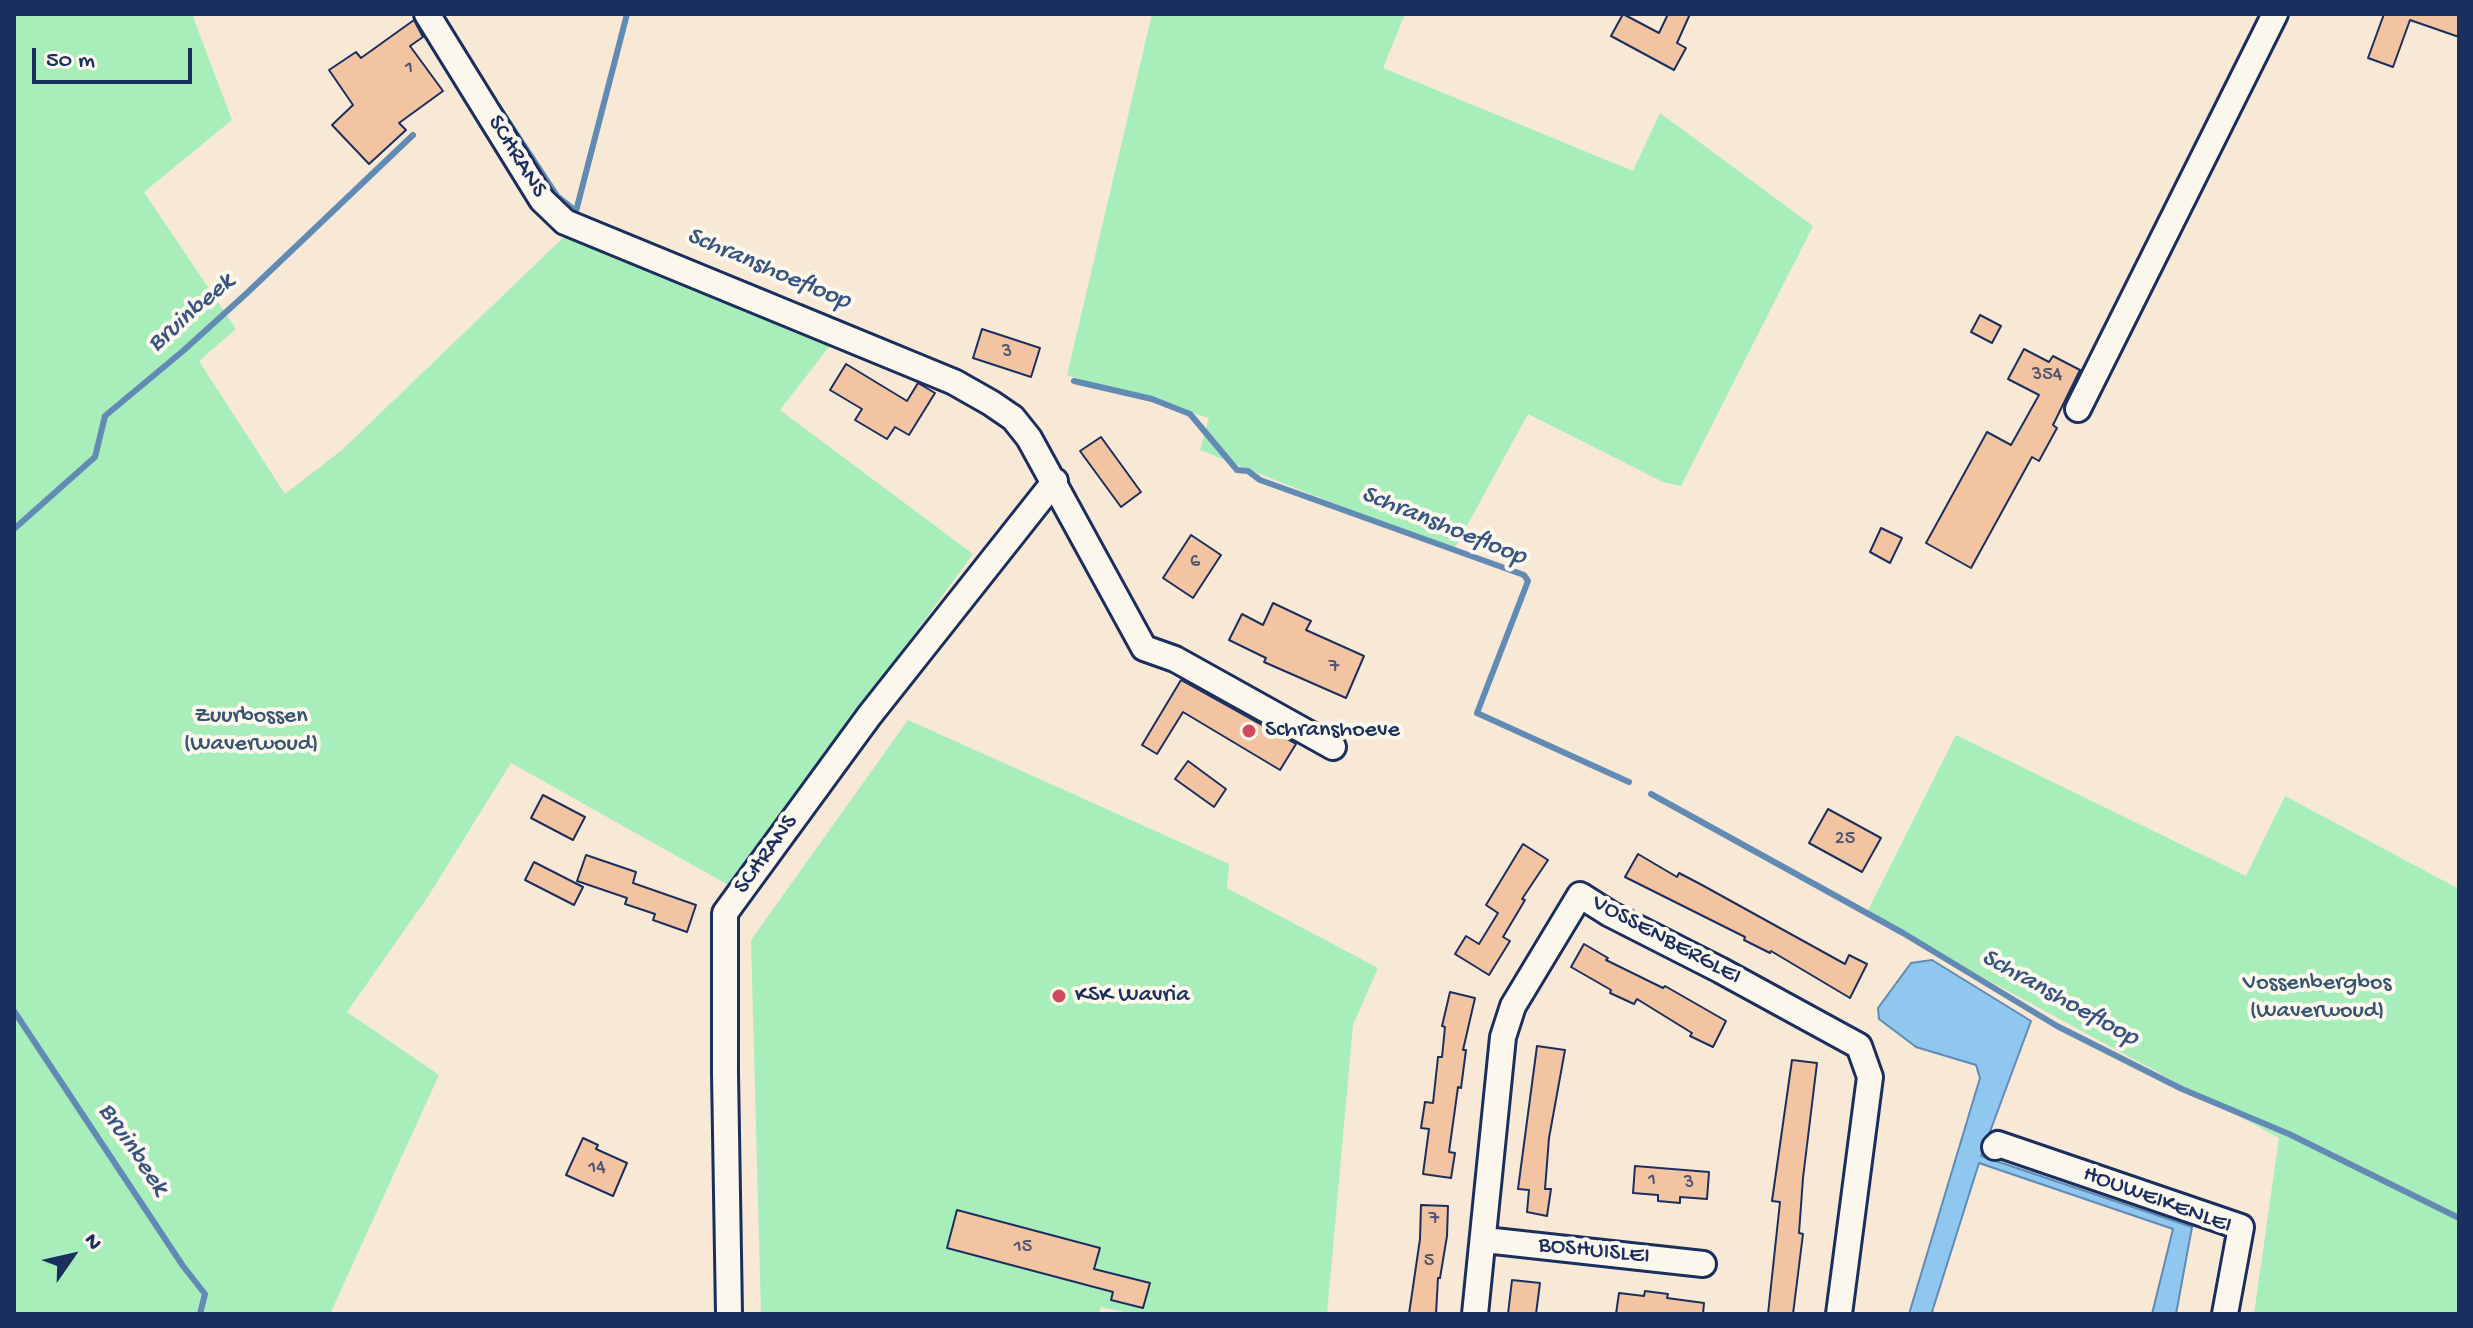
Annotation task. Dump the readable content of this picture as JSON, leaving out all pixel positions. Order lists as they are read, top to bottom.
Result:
{
  "streets": {
    "street": [
      "SCHRANS",
      "VOSSENBERGLEI",
      "HOUWEIKENLEI",
      "BOSHUISLEI"
    ]
  },
  "crossings": [
    ["VOSSENBERGLEI", "BOSHUISLEI"]
  ],
  "water": ["Schranshoefloop", "Bruinbeek"],
  "parks": ["Zuurbossen (Waverwoud)", "Vossenbergbos (Waverwoud)"],
  "places": ["Schranshoeve", "KSK Wavria"],
  "house_numbers": [
    "1",
    "3",
    "354",
    "6",
    "7",
    "25",
    "14",
    "1",
    "3",
    "7",
    "15",
    "5"
  ],
  "scale_bar": "50 m",
  "north": "top right"
}
